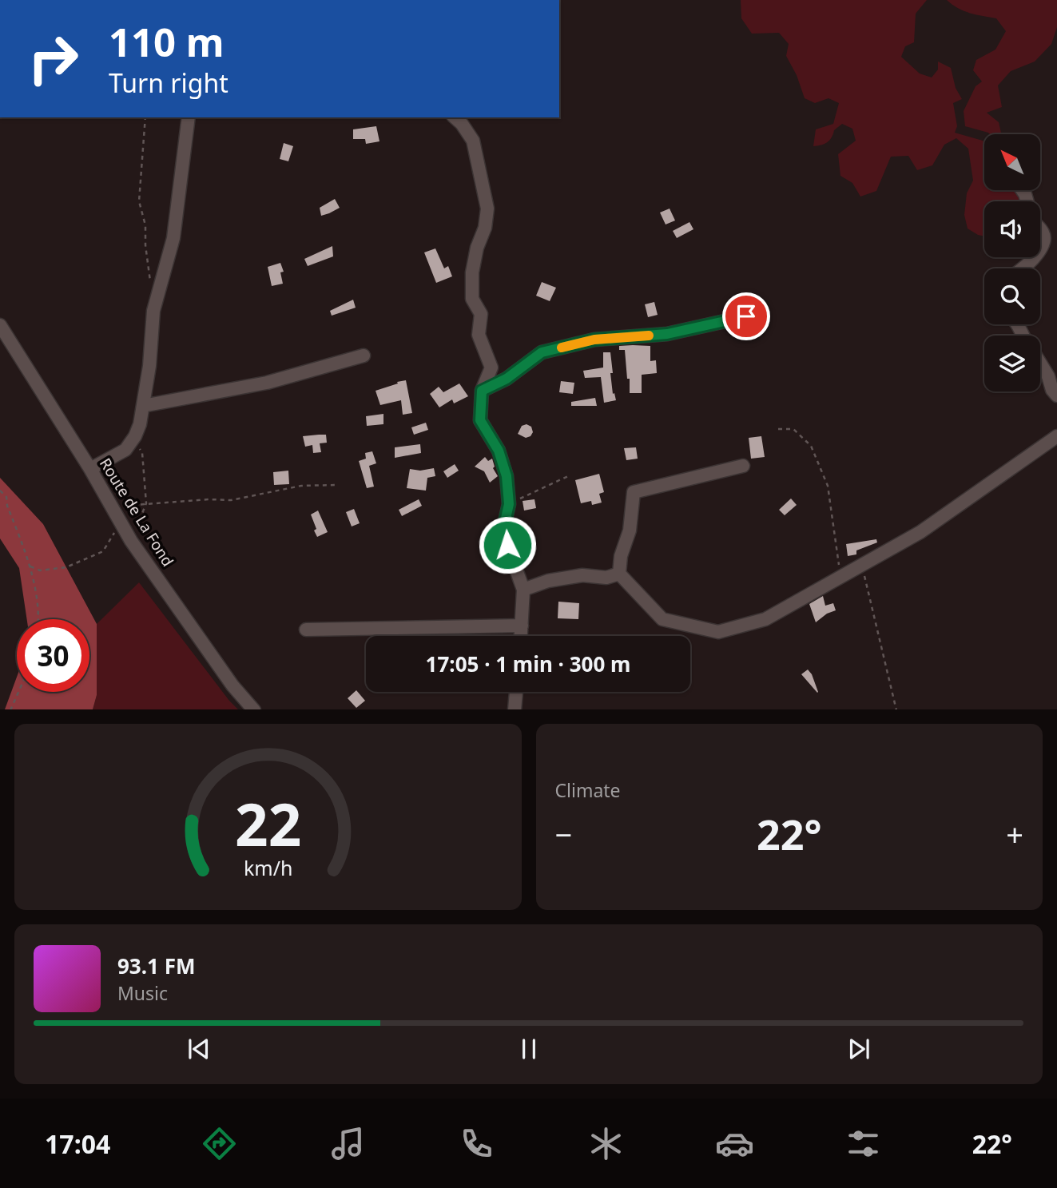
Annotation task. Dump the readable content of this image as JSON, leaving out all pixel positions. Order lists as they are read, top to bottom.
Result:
{
  "streets": {
    "street": ["Route de La Fond"]
  },
  "north": "top left",
  "page": {
    "turn": ["110 m", "Turn right"],
    "limit": "30",
    "trip": "17:05 · 1 min · 300 m",
    "tile": "Climate",
    "heat": ["−", "22°", "+"],
    "song": ["93.1 FM", "Music"],
    "tabs": ["17:04", "22°"],
    "gauge": ["22", "km/h"]
  }
}
